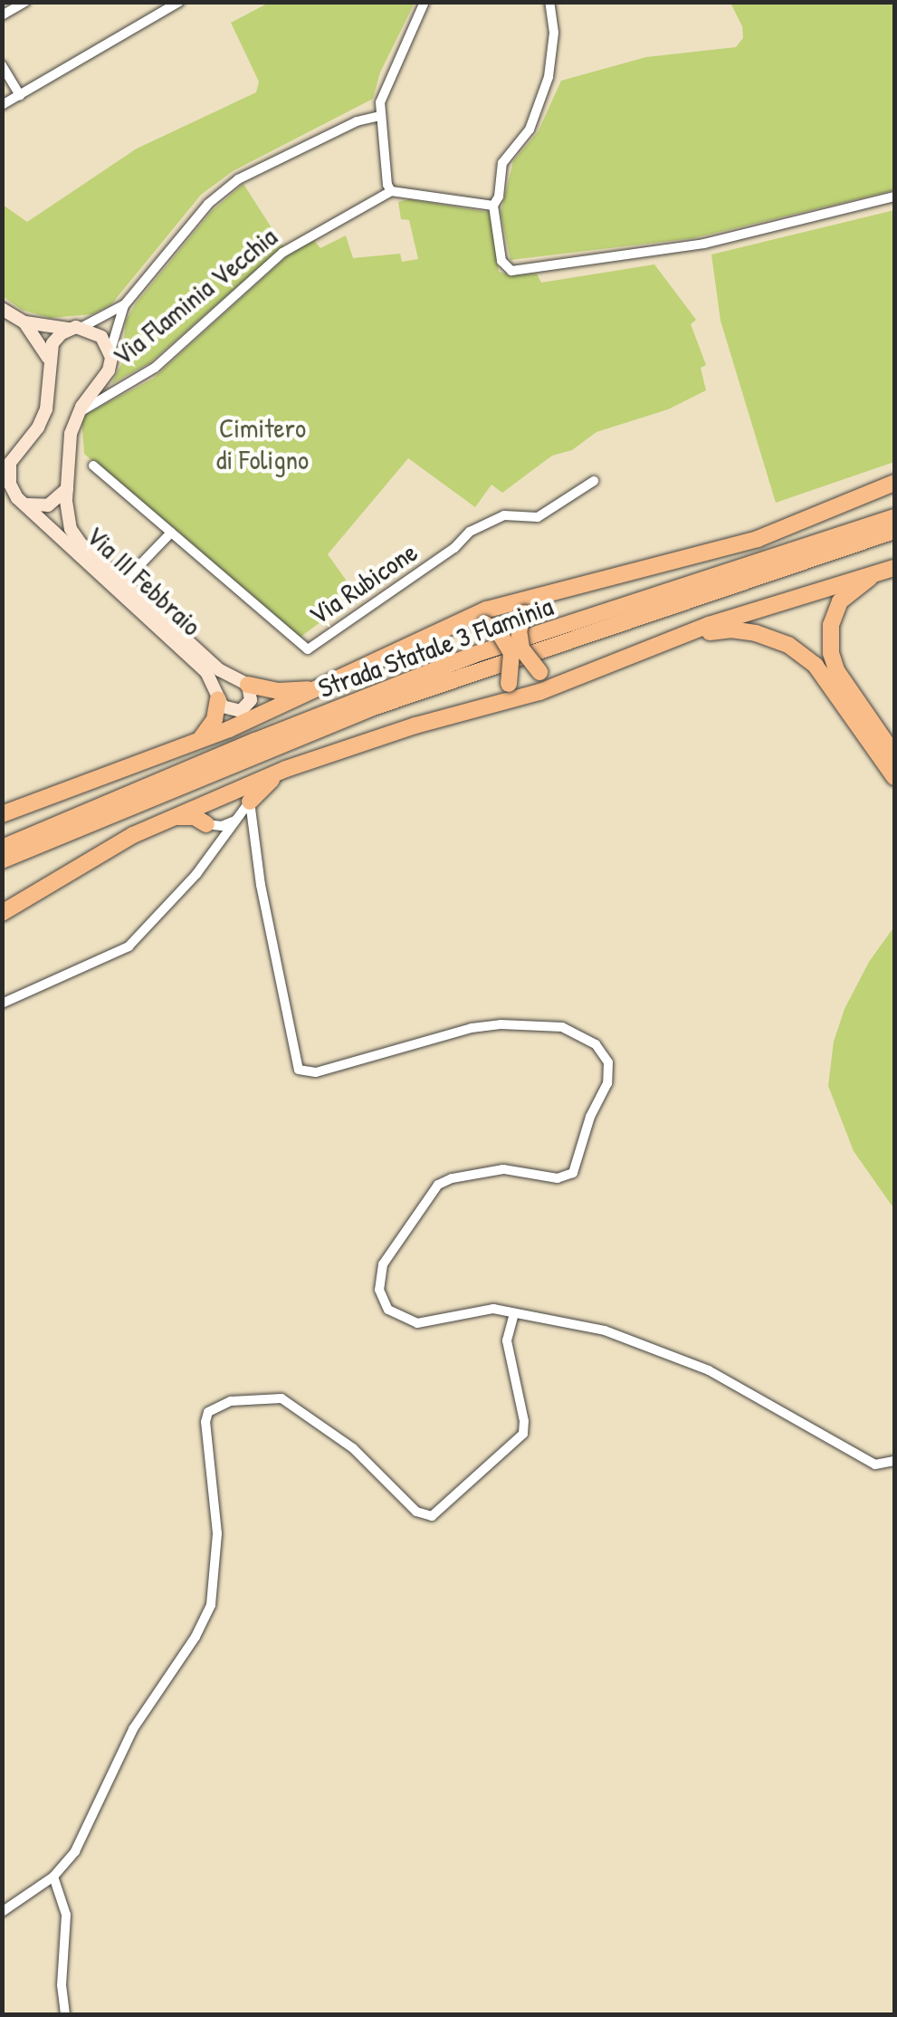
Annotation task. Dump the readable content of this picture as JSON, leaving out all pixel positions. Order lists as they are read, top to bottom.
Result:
{
  "streets": {
    "highway": ["Strada Statale 3 Flaminia"],
    "main road": ["Via Flaminia Vecchia", "Via III Febbraio"],
    "street": ["Via Rubicone"]
  },
  "parks": ["Cimitero di Foligno"]
}
